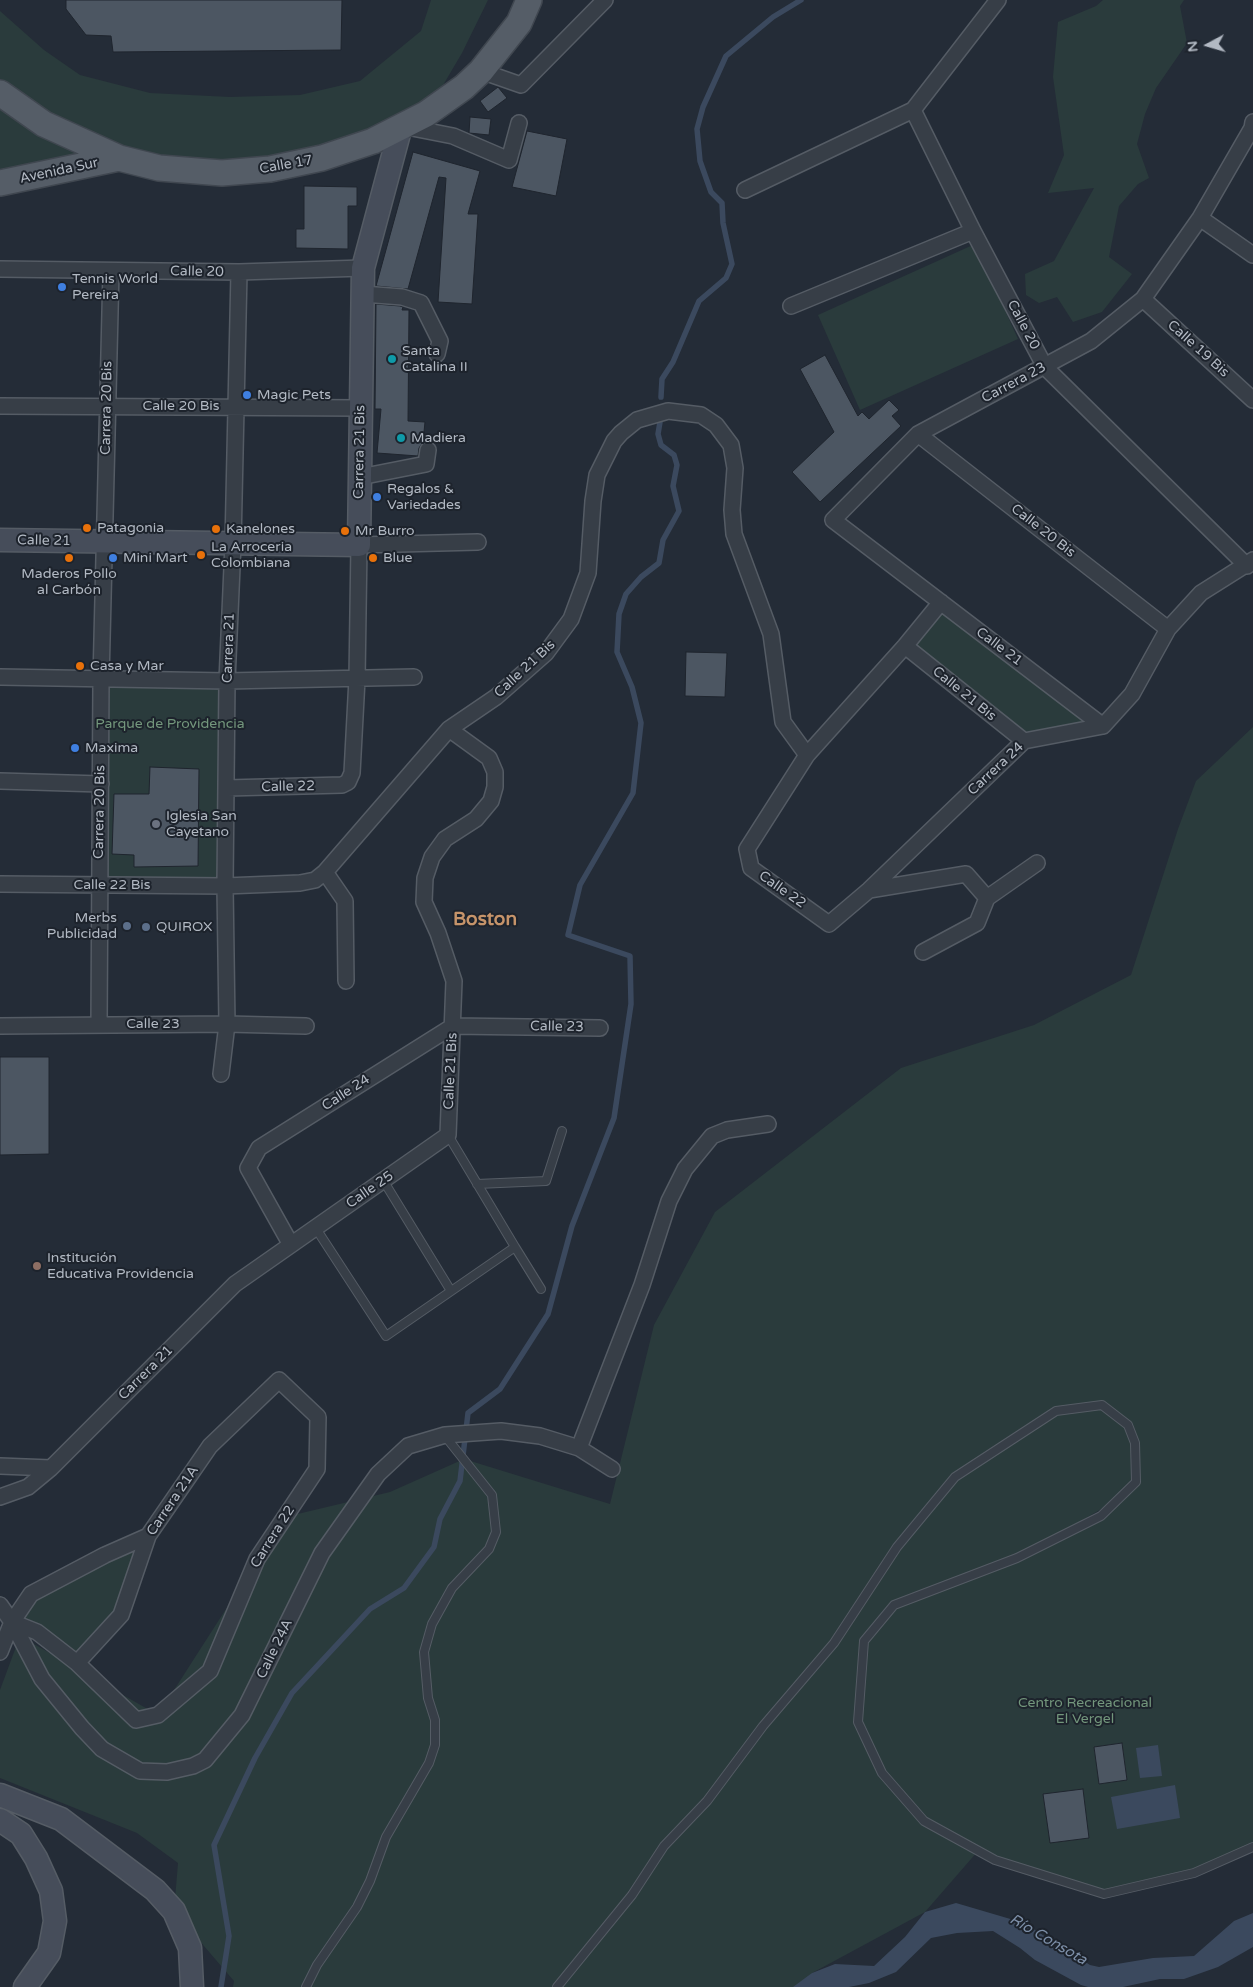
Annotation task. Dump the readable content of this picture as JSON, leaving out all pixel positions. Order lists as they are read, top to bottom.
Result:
{
  "streets": {
    "main road": [
      "Calle 17",
      "Avenida Sur",
      "Carrera 21 Bis",
      "Calle 21"
    ],
    "street": [
      "Calle 20",
      "Calle 19 Bis",
      "Carrera 23",
      "Calle 20 Bis",
      "Carrera 20 Bis",
      "Carrera 21",
      "Calle 21 Bis",
      "Carrera 24",
      "Calle 22",
      "Calle 22 Bis",
      "Calle 23",
      "Calle 24",
      "Calle 25",
      "Carrera 21A",
      "Carrera 22",
      "Calle 24A"
    ]
  },
  "crossings": [
    ["Calle 17", "Avenida Sur"],
    ["Calle 17", "Carrera 21 Bis"],
    ["Calle 20", "Carrera 23"],
    ["Calle 20", "Carrera 20 Bis"],
    ["Calle 20", "Carrera 21 Bis"],
    ["Calle 20", "Carrera 21"],
    ["Calle 19 Bis", "Carrera 23"],
    ["Carrera 23", "Calle 20 Bis"],
    ["Carrera 23", "Calle 21"],
    ["Calle 20 Bis", "Carrera 20 Bis"],
    ["Calle 20 Bis", "Carrera 21 Bis"],
    ["Calle 20 Bis", "Carrera 21"],
    ["Carrera 20 Bis", "Calle 21"],
    ["Carrera 20 Bis", "Calle 22 Bis"],
    ["Carrera 20 Bis", "Calle 23"],
    ["Carrera 21 Bis", "Calle 21"],
    ["Carrera 21 Bis", "Calle 22"],
    ["Calle 21", "Carrera 21"],
    ["Calle 21", "Carrera 24"],
    ["Carrera 21", "Calle 22"],
    ["Carrera 21", "Calle 22 Bis"],
    ["Carrera 21", "Calle 23"],
    ["Carrera 21", "Calle 24"],
    ["Carrera 21", "Calle 25"],
    ["Calle 21 Bis", "Carrera 24"],
    ["Calle 21 Bis", "Calle 22"],
    ["Calle 21 Bis", "Calle 23"],
    ["Calle 21 Bis", "Calle 24"],
    ["Calle 21 Bis", "Calle 25"],
    ["Carrera 24", "Calle 22"],
    ["Calle 23", "Calle 24"],
    ["Calle 24", "Calle 25"],
    ["Carrera 21A", "Carrera 22"]
  ],
  "districts": ["Boston"],
  "water": ["Río Consota"],
  "parks": ["Parque de Providencia", "Centro Recreacional El Vergel"],
  "places": [
    "Tennis World Pereira",
    "Santa Catalina II",
    "Magic Pets",
    "Madiera",
    "Regalos & Variedades",
    "Patagonia",
    "Kanelones",
    "Mr Burro",
    "La Arroceria Colombiana",
    "Maderos Pollo al Carbón",
    "Mini Mart",
    "Blue",
    "Casa y Mar",
    "Maxima",
    "Iglesia San Cayetano",
    "Merbs Publicidad",
    "QUIROX",
    "Institución Educativa Providencia"
  ],
  "north": "left"
}
